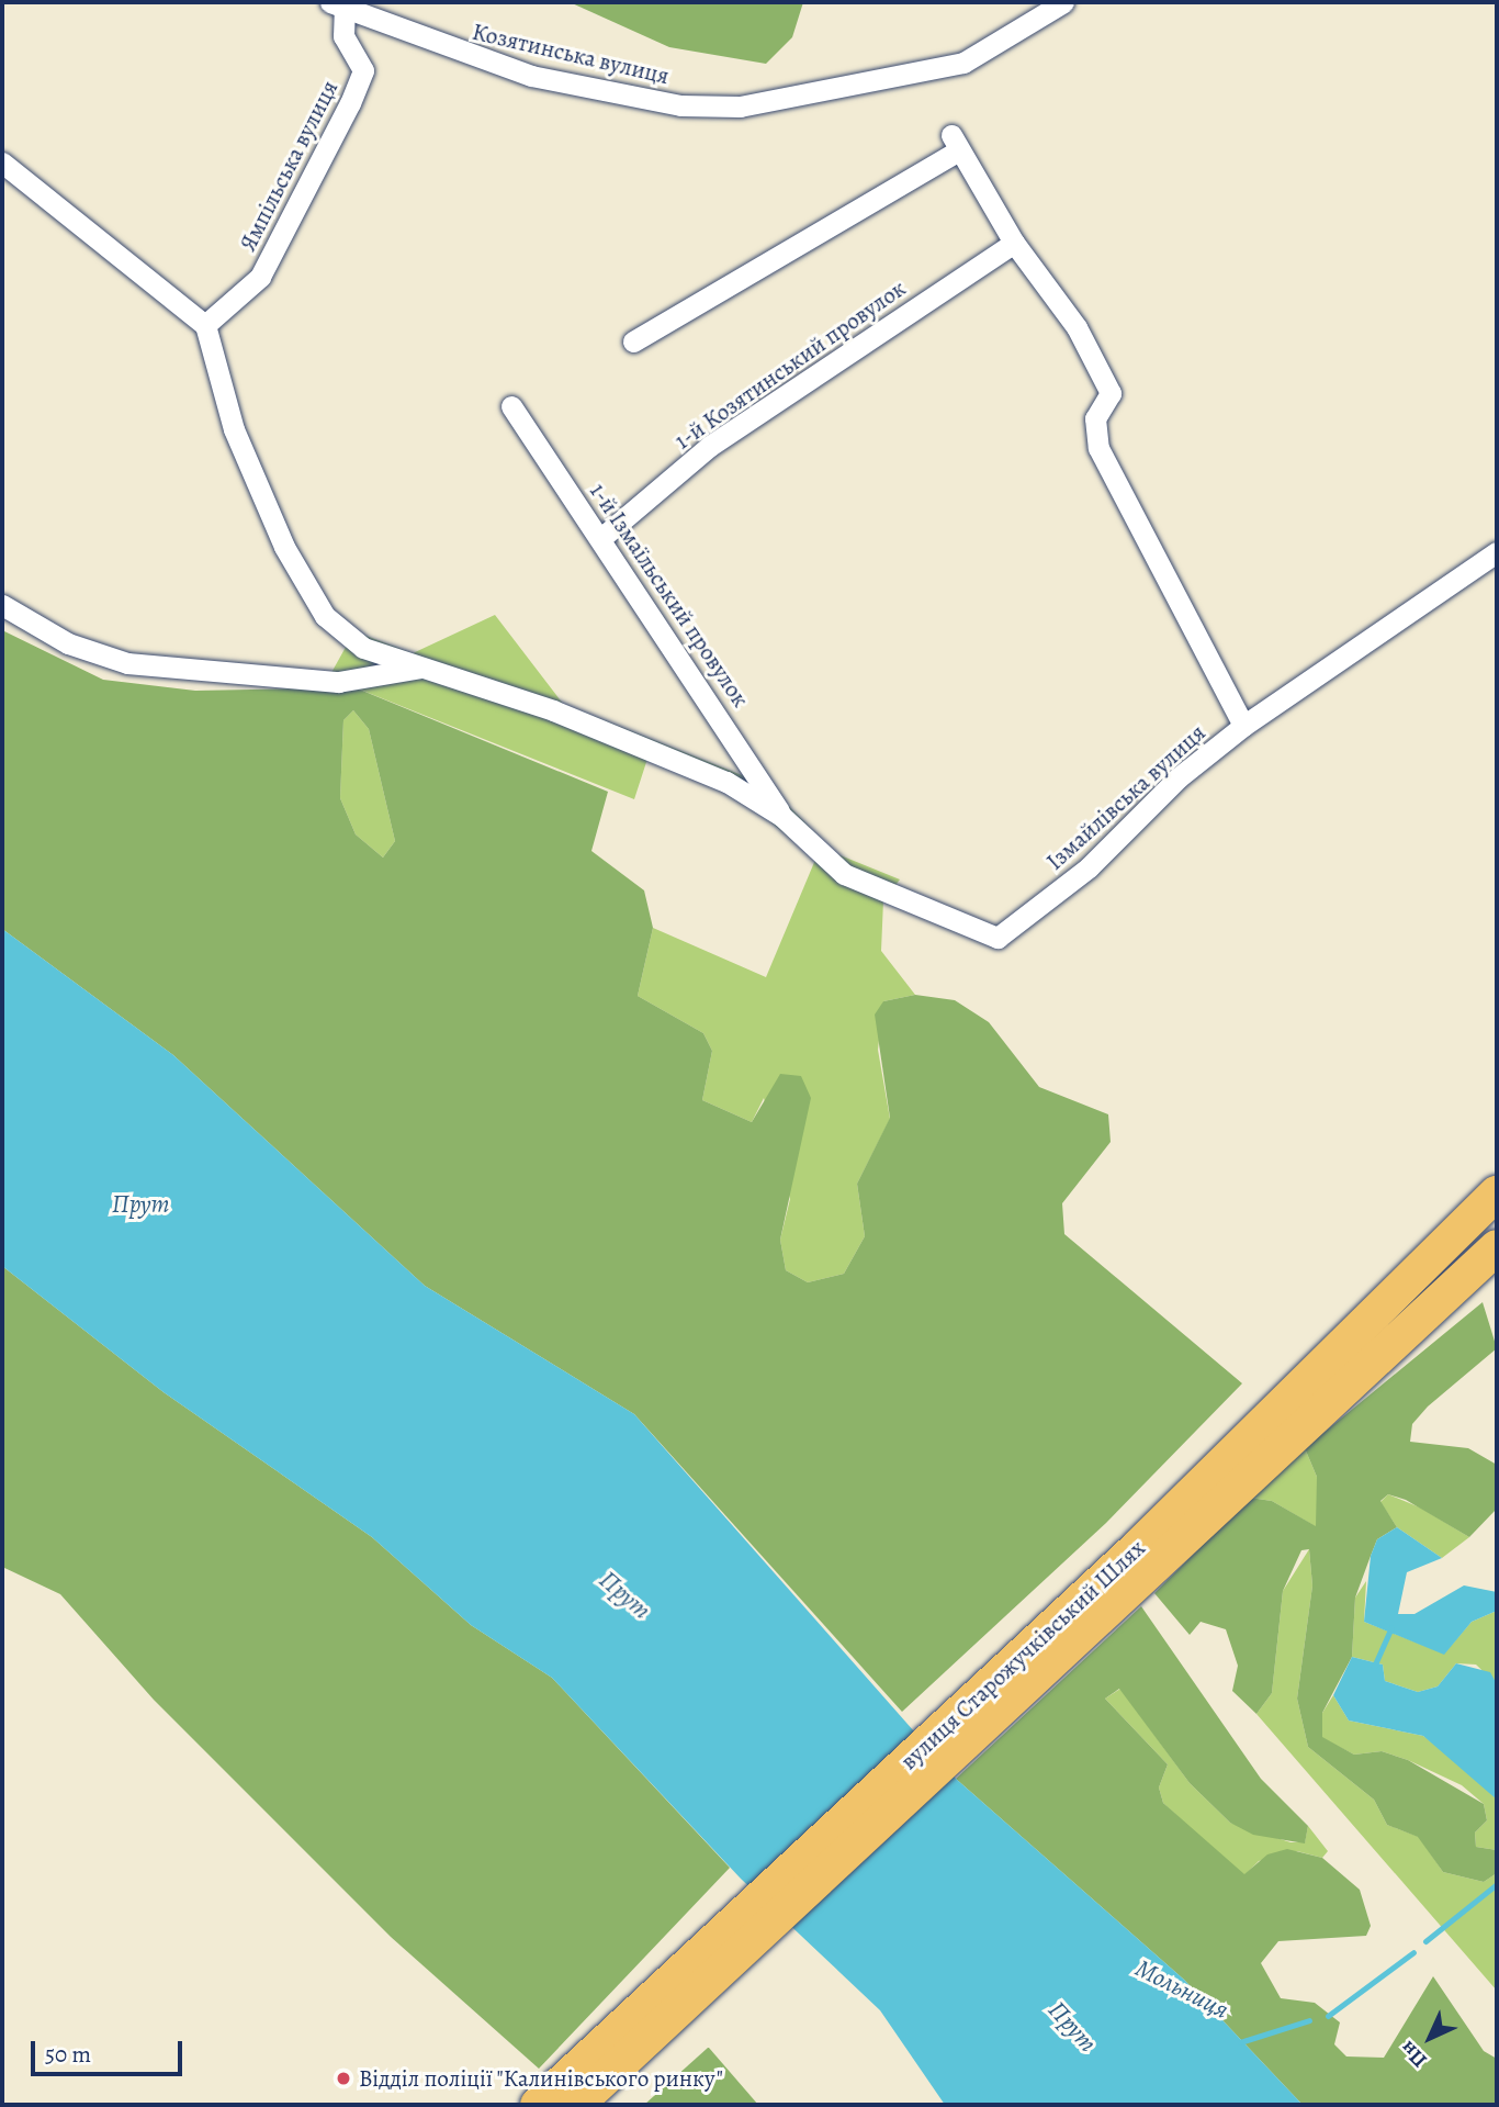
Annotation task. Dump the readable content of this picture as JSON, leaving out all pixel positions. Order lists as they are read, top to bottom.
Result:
{
  "streets": {
    "main road": ["вулиця Старожучківський Шлях"],
    "street": [
      "Козятинська вулиця",
      "Ямпільська вулиця",
      "1-й Козятинський провулок",
      "1-й Ізмаїльський провулок",
      "Ізмайлівська вулиця"
    ]
  },
  "crossings": [
    ["Козятинська вулиця", "Ямпільська вулиця"],
    ["1-й Козятинський провулок", "1-й Ізмаїльський провулок"],
    ["1-й Ізмаїльський провулок", "Ізмайлівська вулиця"]
  ],
  "water": ["Прут", "Мольниця"],
  "places": ["Відділ поліції \"Калинівського ринку\""],
  "scale_bar": "50 m",
  "north": "bottom left"
}
